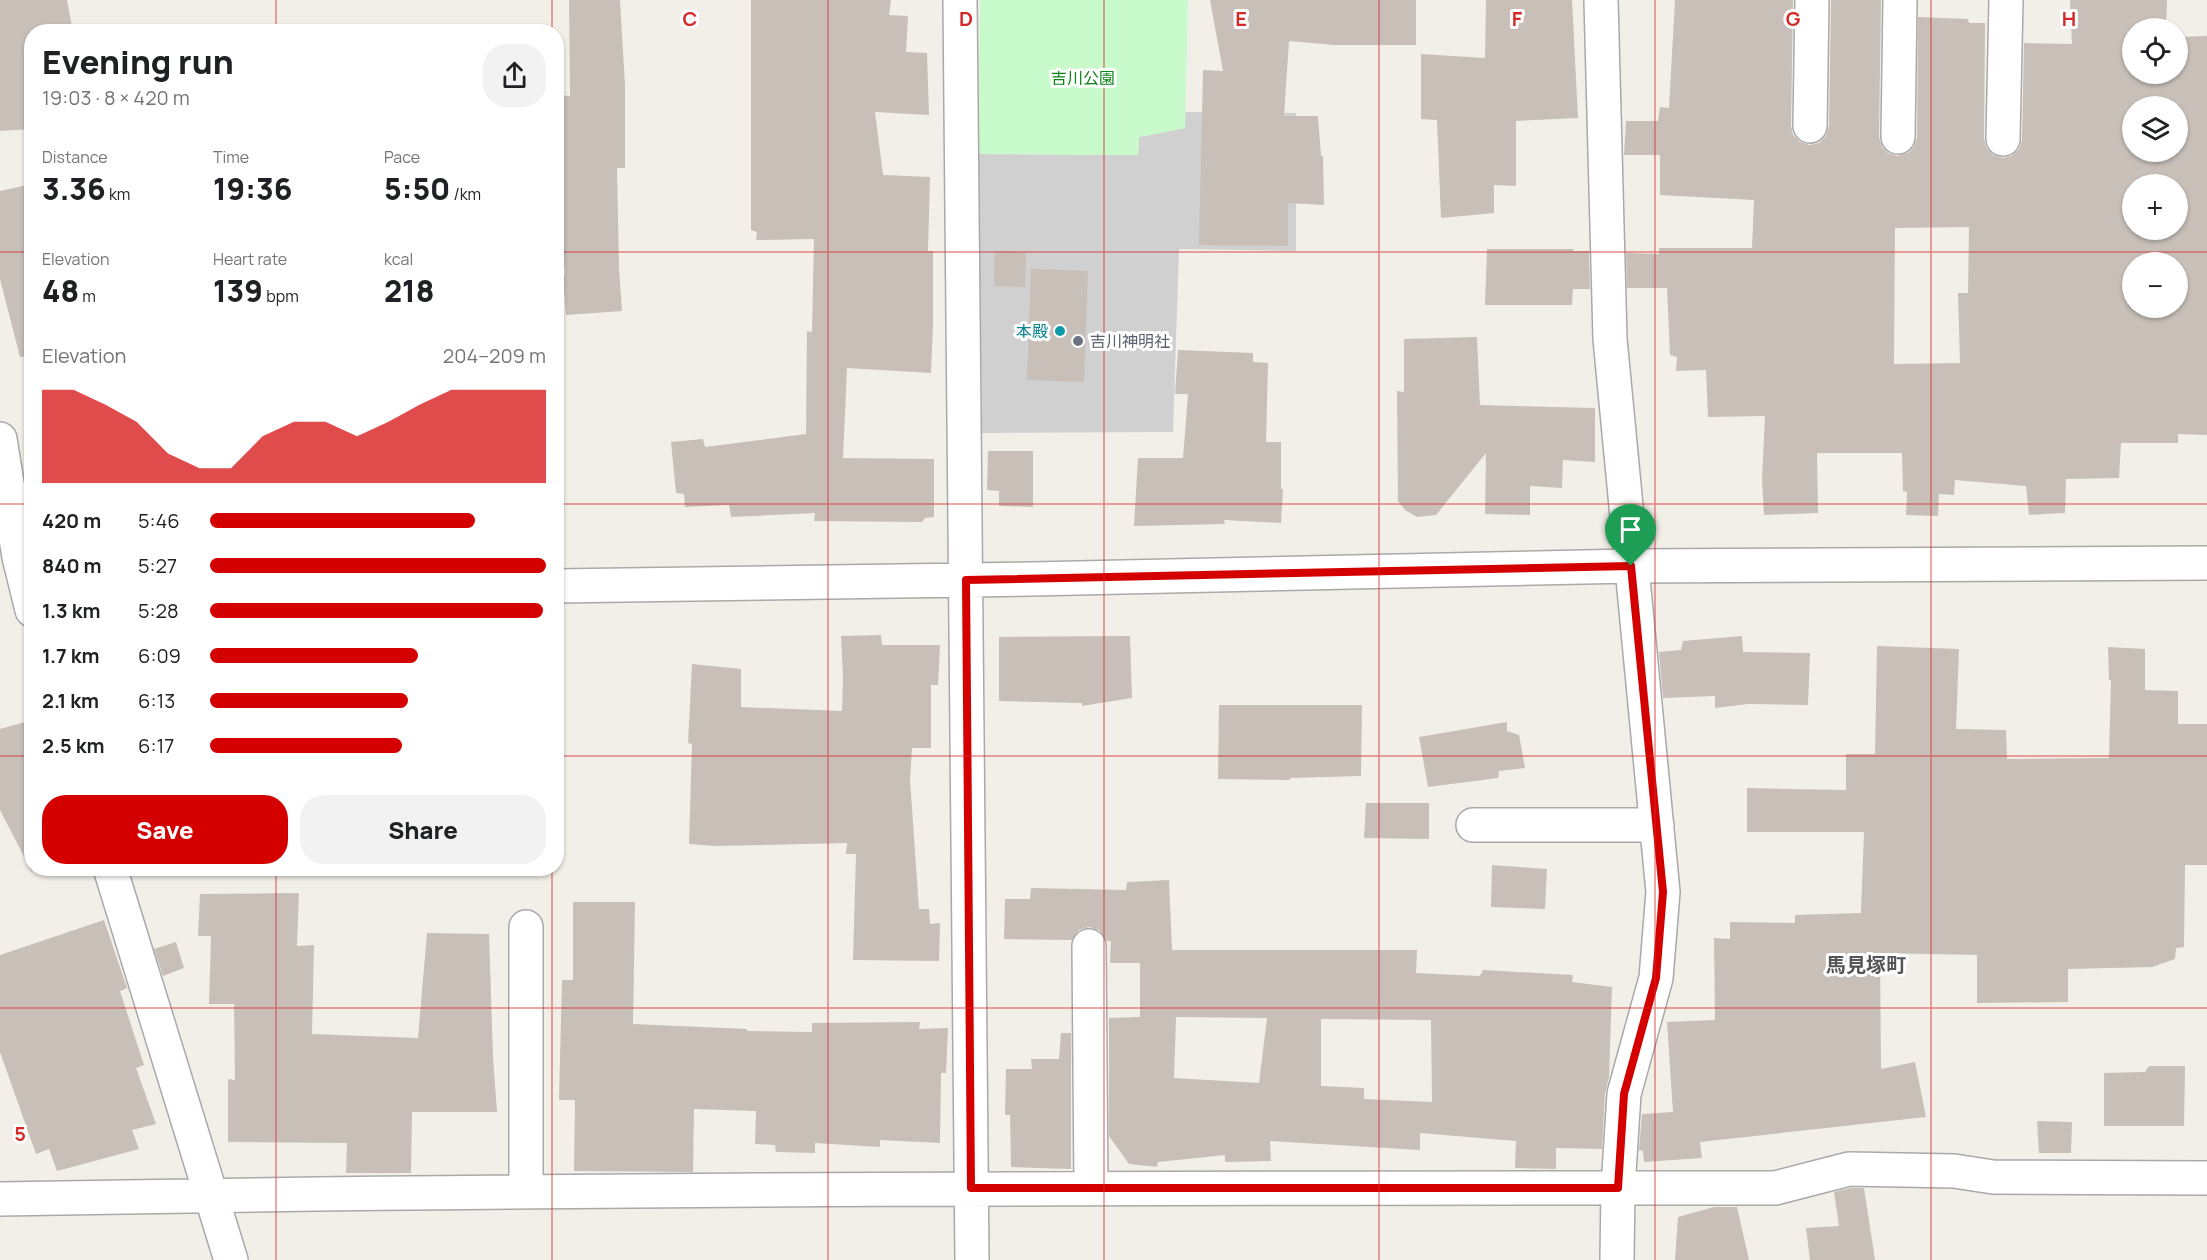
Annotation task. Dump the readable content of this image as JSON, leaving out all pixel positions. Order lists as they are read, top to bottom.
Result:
{
  "districts": ["馬見塚町"],
  "parks": ["吉川公園"],
  "places": ["本殿", "吉川神明社"],
  "page": {
    "map_buttons": ["+", "−"],
    "heading": ["Evening run", "19:03 · 8 × 420 m"],
    "stats": [
      ["Distance", "3.36 km"],
      ["Time", "19:36"],
      ["Pace", "5:50 /km"],
      ["Elevation", "48 m"],
      ["Heart rate", "139 bpm"],
      ["kcal", "218"]
    ],
    "chart": ["Elevation", "204–209 m"],
    "list": [
      {
        "name": "420 m",
        "note": "5:46"
      },
      {
        "name": "840 m",
        "note": "5:27"
      },
      {
        "name": "1.3 km",
        "note": "5:28"
      },
      {
        "name": "1.7 km",
        "note": "6:09"
      },
      {
        "name": "2.1 km",
        "note": "6:13"
      },
      {
        "name": "2.5 km",
        "note": "6:17"
      }
    ],
    "buttons": ["Save", "Share"]
  },
  "grid": {
    "columns": [
      "C",
      "D",
      "E",
      "F",
      "G",
      "H"
    ],
    "rows": ["5"]
  }
}
